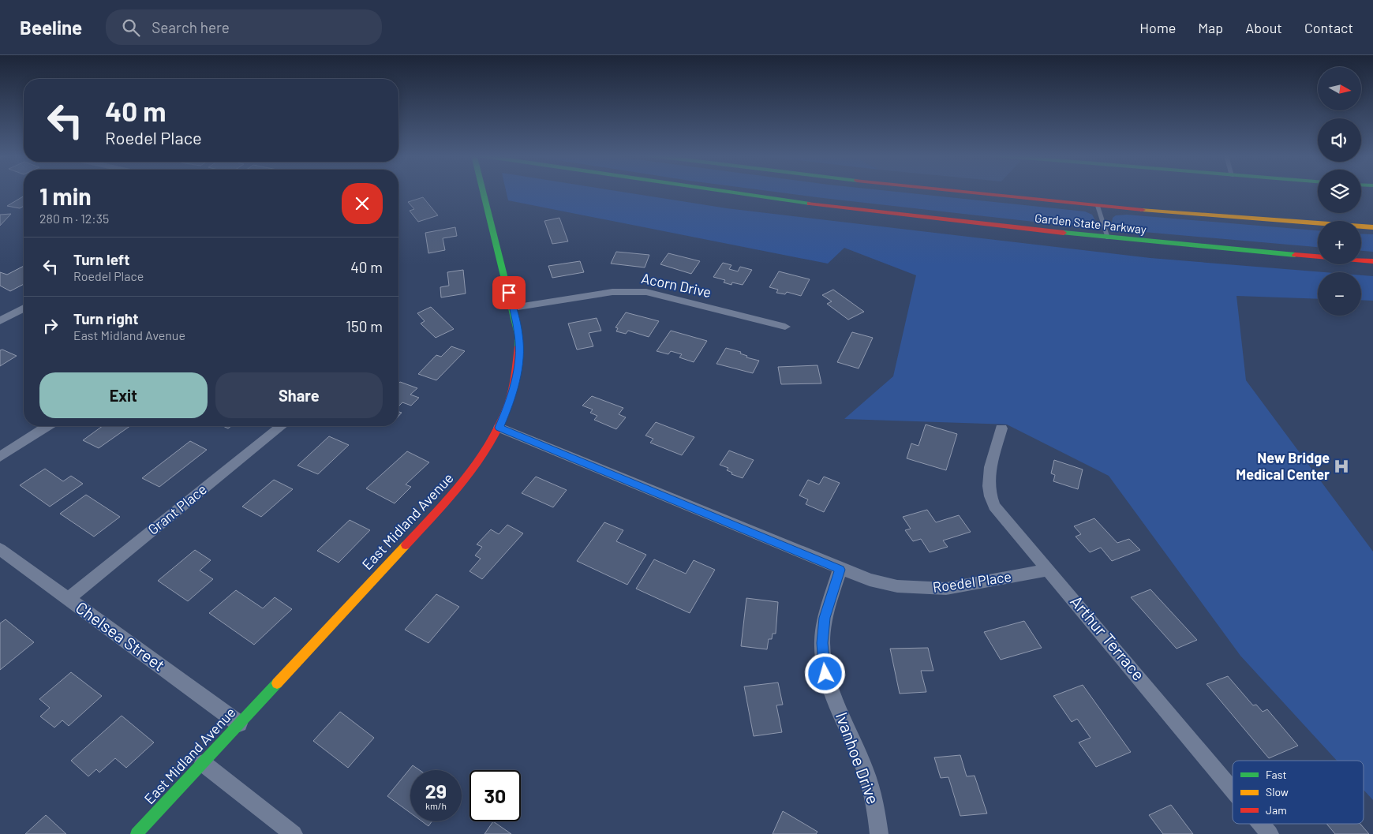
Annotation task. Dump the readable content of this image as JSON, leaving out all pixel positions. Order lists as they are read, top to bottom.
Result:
{
  "streets": {
    "main road": ["Garden State Parkway", "East Midland Avenue"],
    "street": [
      "Acorn Drive",
      "Grant Place",
      "Roedel Place",
      "Chelsea Street",
      "Arthur Terrace",
      "Ivanhoe Drive"
    ]
  },
  "crossings": [
    ["Acorn Drive", "East Midland Avenue"],
    ["Grant Place", "Chelsea Street"],
    ["East Midland Avenue", "Roedel Place"],
    ["East Midland Avenue", "Chelsea Street"],
    ["Roedel Place", "Arthur Terrace"],
    ["Roedel Place", "Ivanhoe Drive"]
  ],
  "places": {
    "hospital": ["New Bridge Medical Center"]
  },
  "legend": ["Fast", "Slow", "Jam"],
  "north": "right",
  "page": {
    "header": "Beeline",
    "search": "Search here",
    "nav": [
      "Home",
      "Map",
      "About",
      "Contact"
    ],
    "map_buttons": ["+", "−"],
    "turn": ["40 m", "Roedel Place"],
    "heading": ["1 min", "280 m · 12:35"],
    "list": [
      {
        "name": "Turn left",
        "note": "Roedel Place",
        "value": "40 m"
      },
      {
        "name": "Turn right",
        "note": "East Midland Avenue",
        "value": "150 m"
      }
    ],
    "buttons": ["Exit", "Share"],
    "speed": "29 km/h",
    "limit": "30"
  }
}
